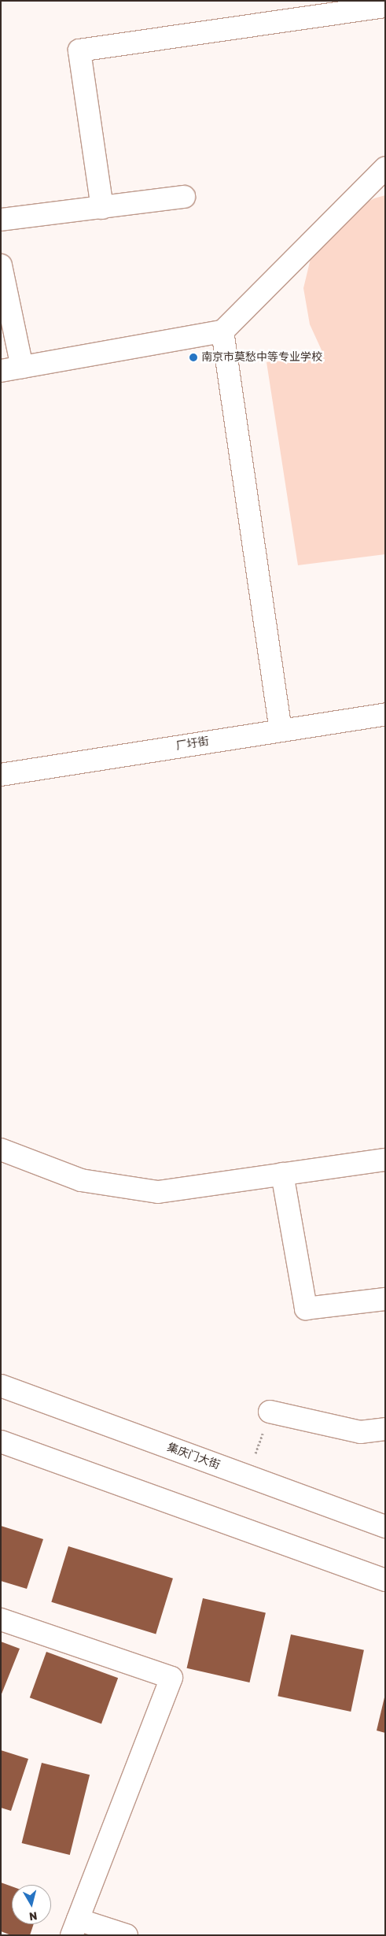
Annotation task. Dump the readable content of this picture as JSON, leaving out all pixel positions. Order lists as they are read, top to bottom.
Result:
{
  "streets": {
    "main road": ["厂圩街", "集庆门大街"]
  },
  "places": ["南京市莫愁中等专业学校"],
  "north": "bottom"
}
